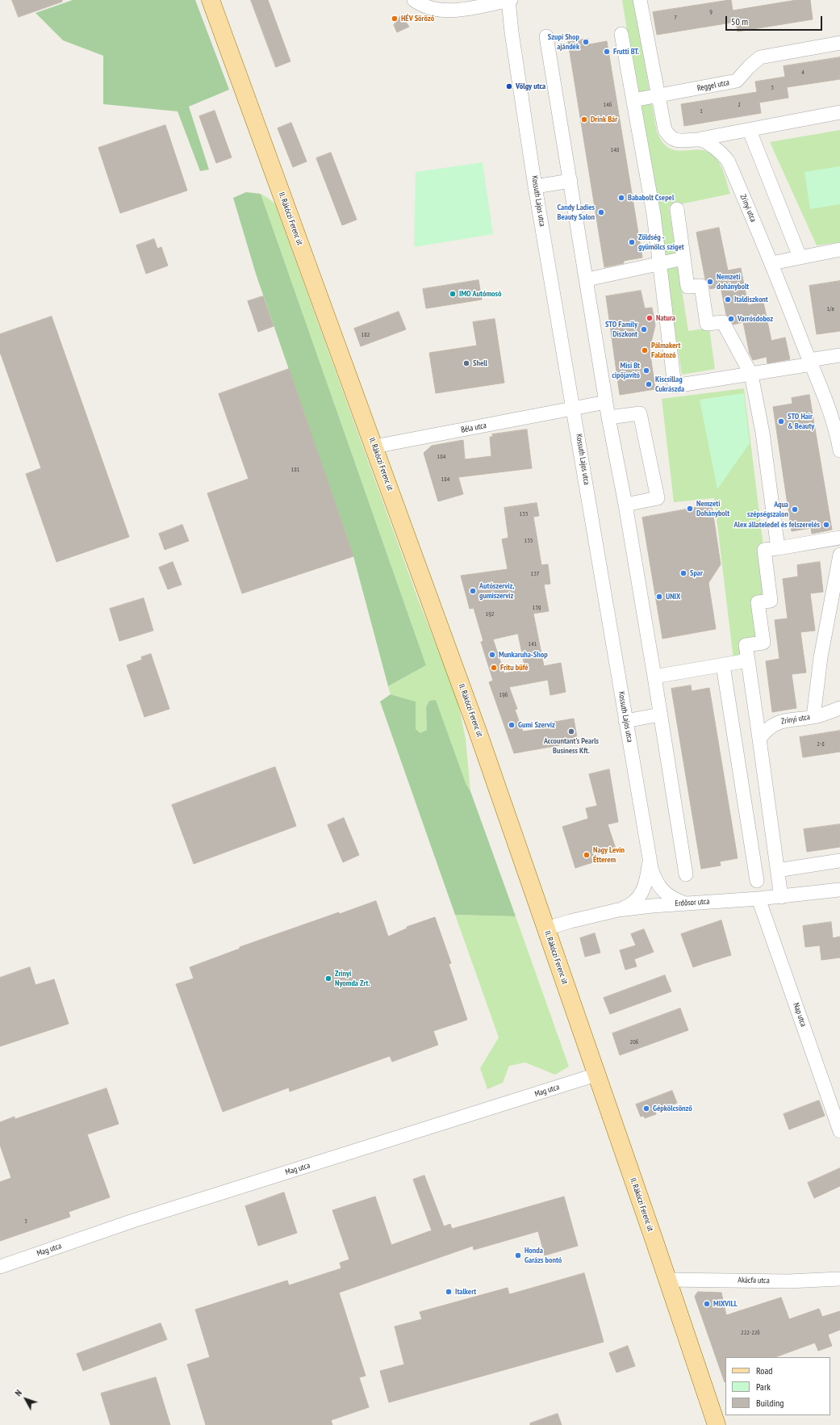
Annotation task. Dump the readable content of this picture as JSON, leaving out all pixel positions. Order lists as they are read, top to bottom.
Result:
{
  "streets": {
    "main road": ["II. Rákóczi Ferenc út"],
    "street": [
      "Reggel utca",
      "Kossuth Lajos utca",
      "Zrínyi utca",
      "Béla utca",
      "Erdősor utca",
      "Nap utca",
      "Mag utca",
      "Akácfa utca"
    ]
  },
  "crossings": [
    ["Kossuth Lajos utca", "Béla utca"],
    ["Kossuth Lajos utca", "Erdősor utca"],
    ["II. Rákóczi Ferenc út", "Béla utca"],
    ["II. Rákóczi Ferenc út", "Erdősor utca"],
    ["II. Rákóczi Ferenc út", "Mag utca"],
    ["II. Rákóczi Ferenc út", "Akácfa utca"],
    ["Erdősor utca", "Nap utca"]
  ],
  "places": [
    "HÉV Söröző",
    "Szupi Shop ajándék",
    "Frutti BT.",
    "Völgy utca",
    "Drink Bár",
    "Bababolt Csepel",
    "Candy Ladies Beauty Salon",
    "Zöldség - gyümölcs sziget",
    "Nemzeti dohánybolt",
    "IMO Autómosó",
    "Italdiszkont",
    "Natura",
    "Varrósdoboz",
    "STO Family Diszkont",
    "Pálmakert Falatozó",
    "Shell",
    "Misi Bt cipőjavító",
    "Kiscsillag Cukrászda",
    "STO Hair & Beauty",
    "Nemzeti Dohánybolt",
    "Aqua szépségszalon",
    "Alex állateledel és felszerelés",
    "Spar",
    "Autószerviz, gumiszerviz",
    "UNIX",
    "Munkaruha-Shop",
    "Fritu büfé",
    "Gumi Szerviz",
    "Accountant's Pearls Business Kft.",
    "Nagy Levin Étterem",
    "Zrínyi Nyomda Zrt.",
    "Gépkölcsönző",
    "Honda Garázs bontó",
    "Italkert",
    "MIXVILL"
  ],
  "house_numbers": [
    "9",
    "7",
    "4",
    "3",
    "146",
    "2",
    "1",
    "148",
    "1/a",
    "182",
    "184",
    "181",
    "184",
    "133",
    "135",
    "137",
    "139",
    "192",
    "141",
    "196",
    "2-8",
    "206",
    "3",
    "222-226"
  ],
  "legend": ["Road", "Park", "Building"],
  "scale_bar": "50 m",
  "north": "top left"
}
